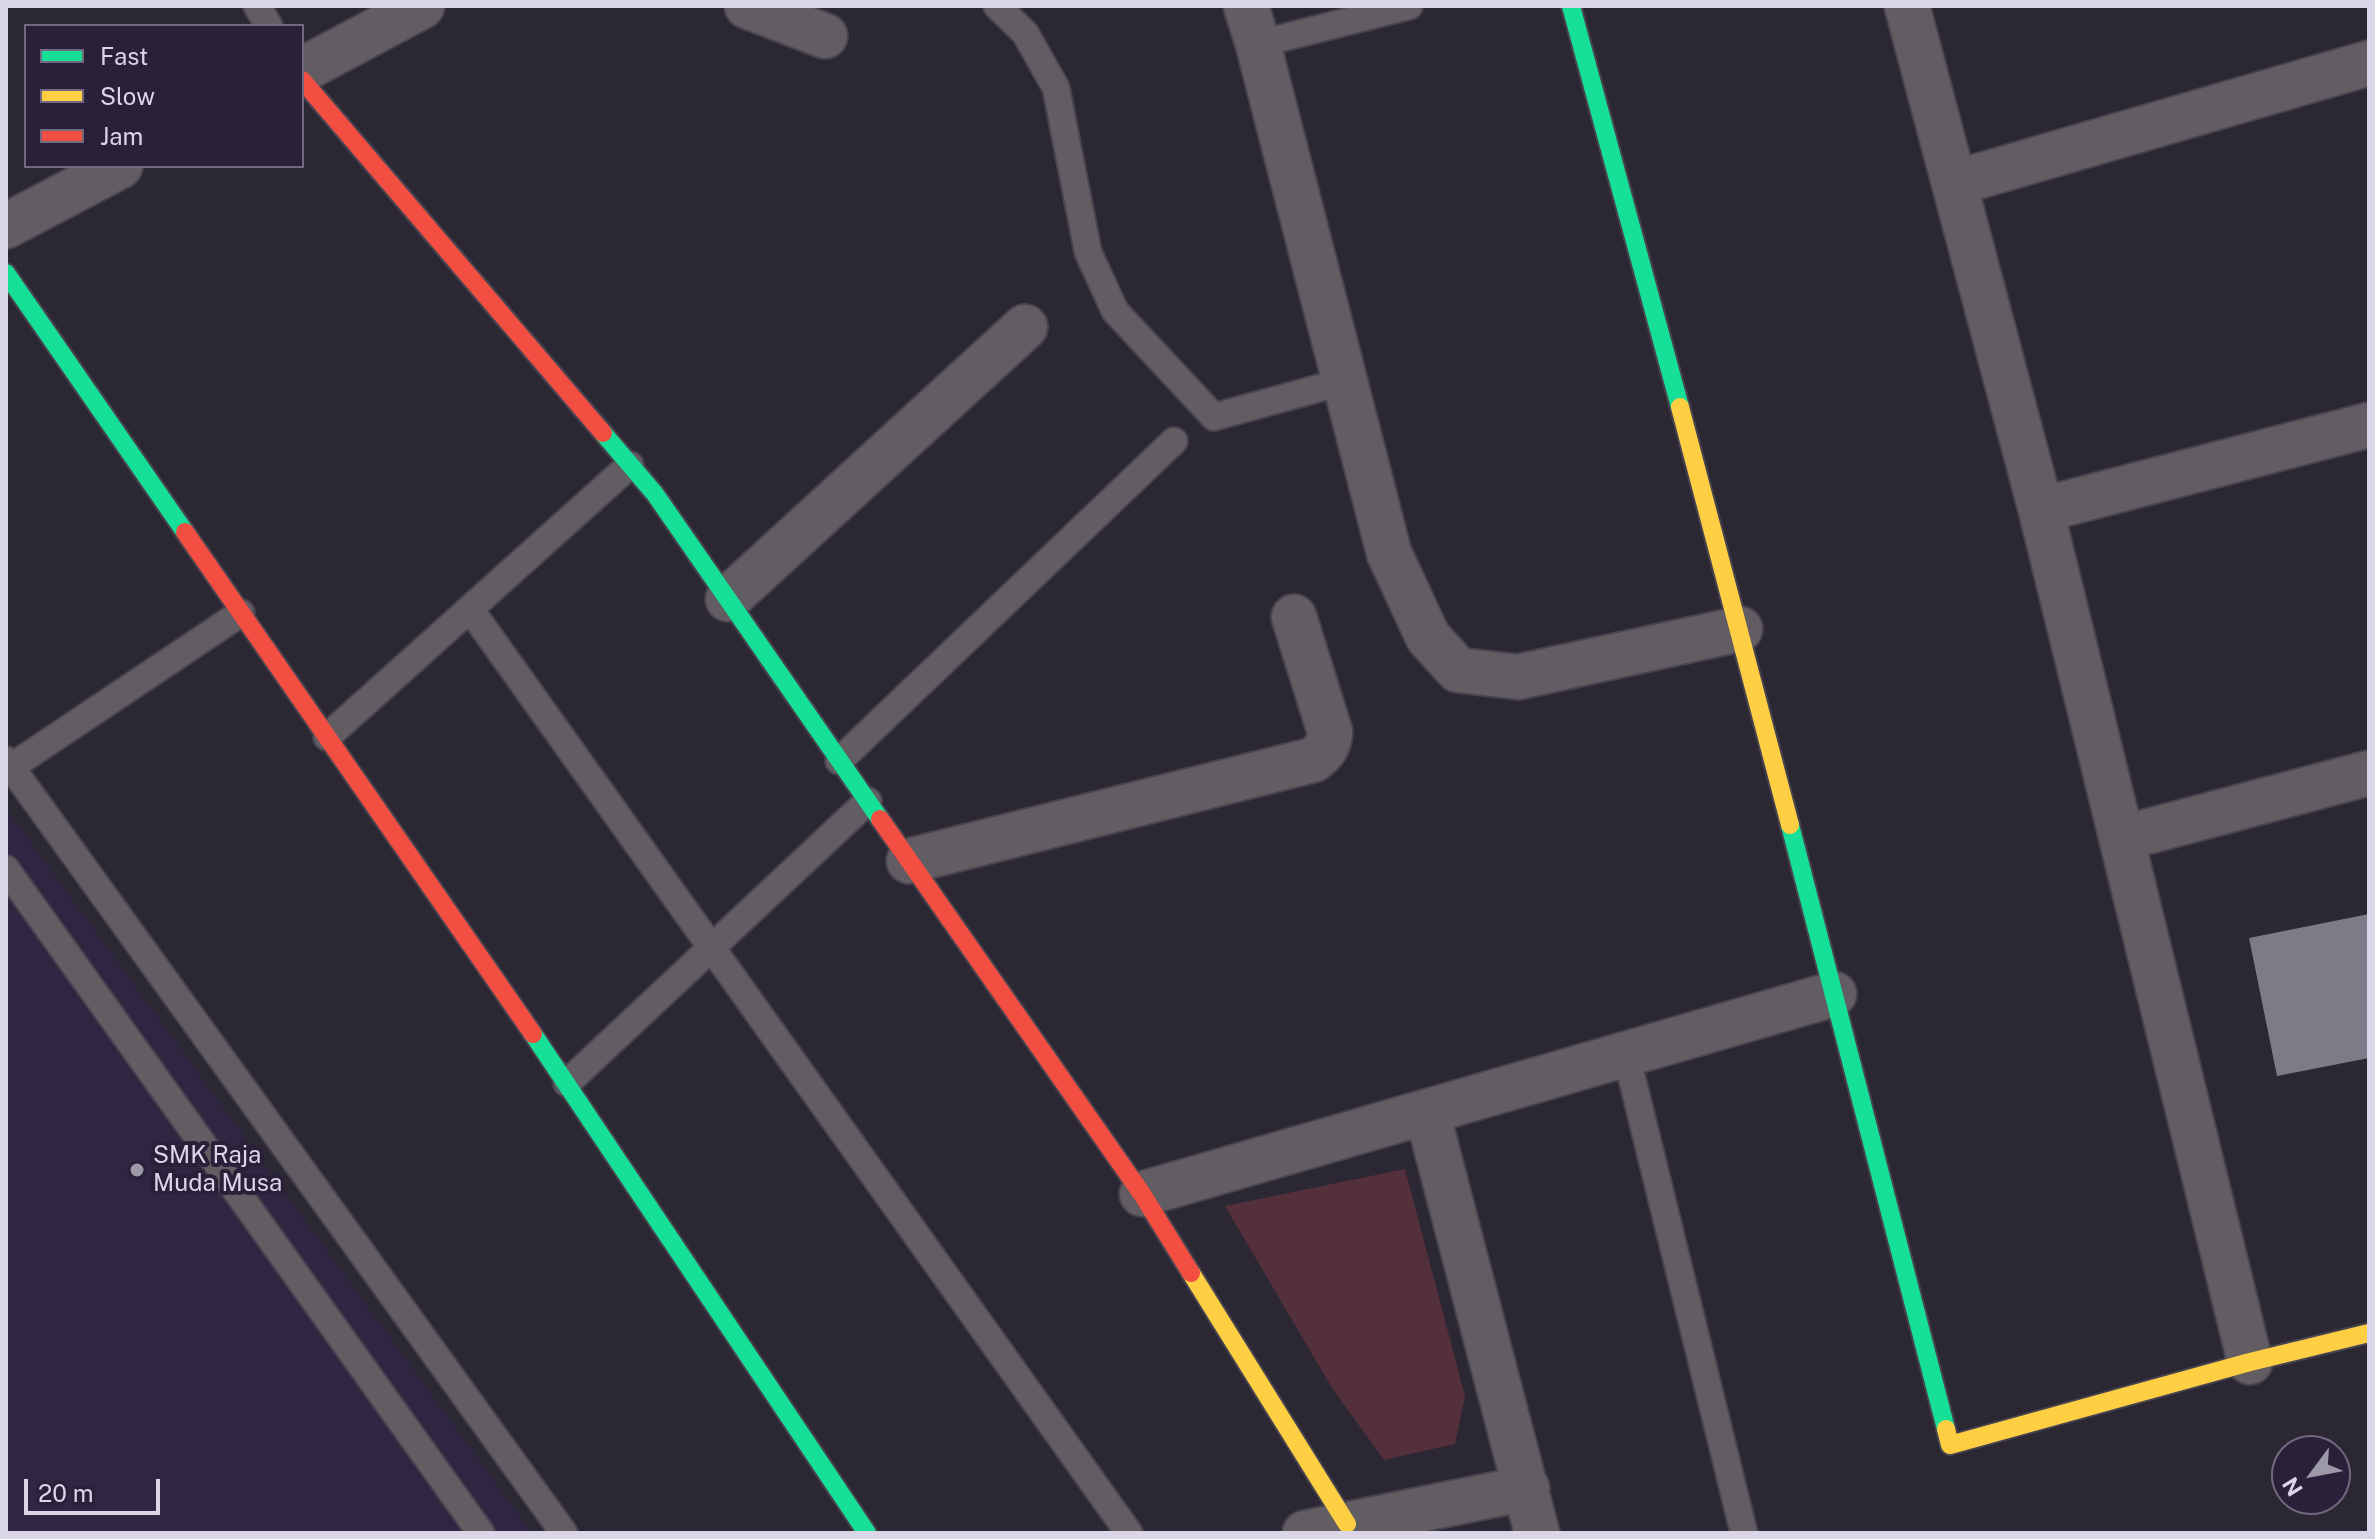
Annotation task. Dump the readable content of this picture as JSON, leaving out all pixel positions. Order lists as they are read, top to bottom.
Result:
{
  "places": ["SMK Raja Muda Musa"],
  "legend": ["Fast", "Slow", "Jam"],
  "scale_bar": "20 m",
  "north": "bottom left"
}
